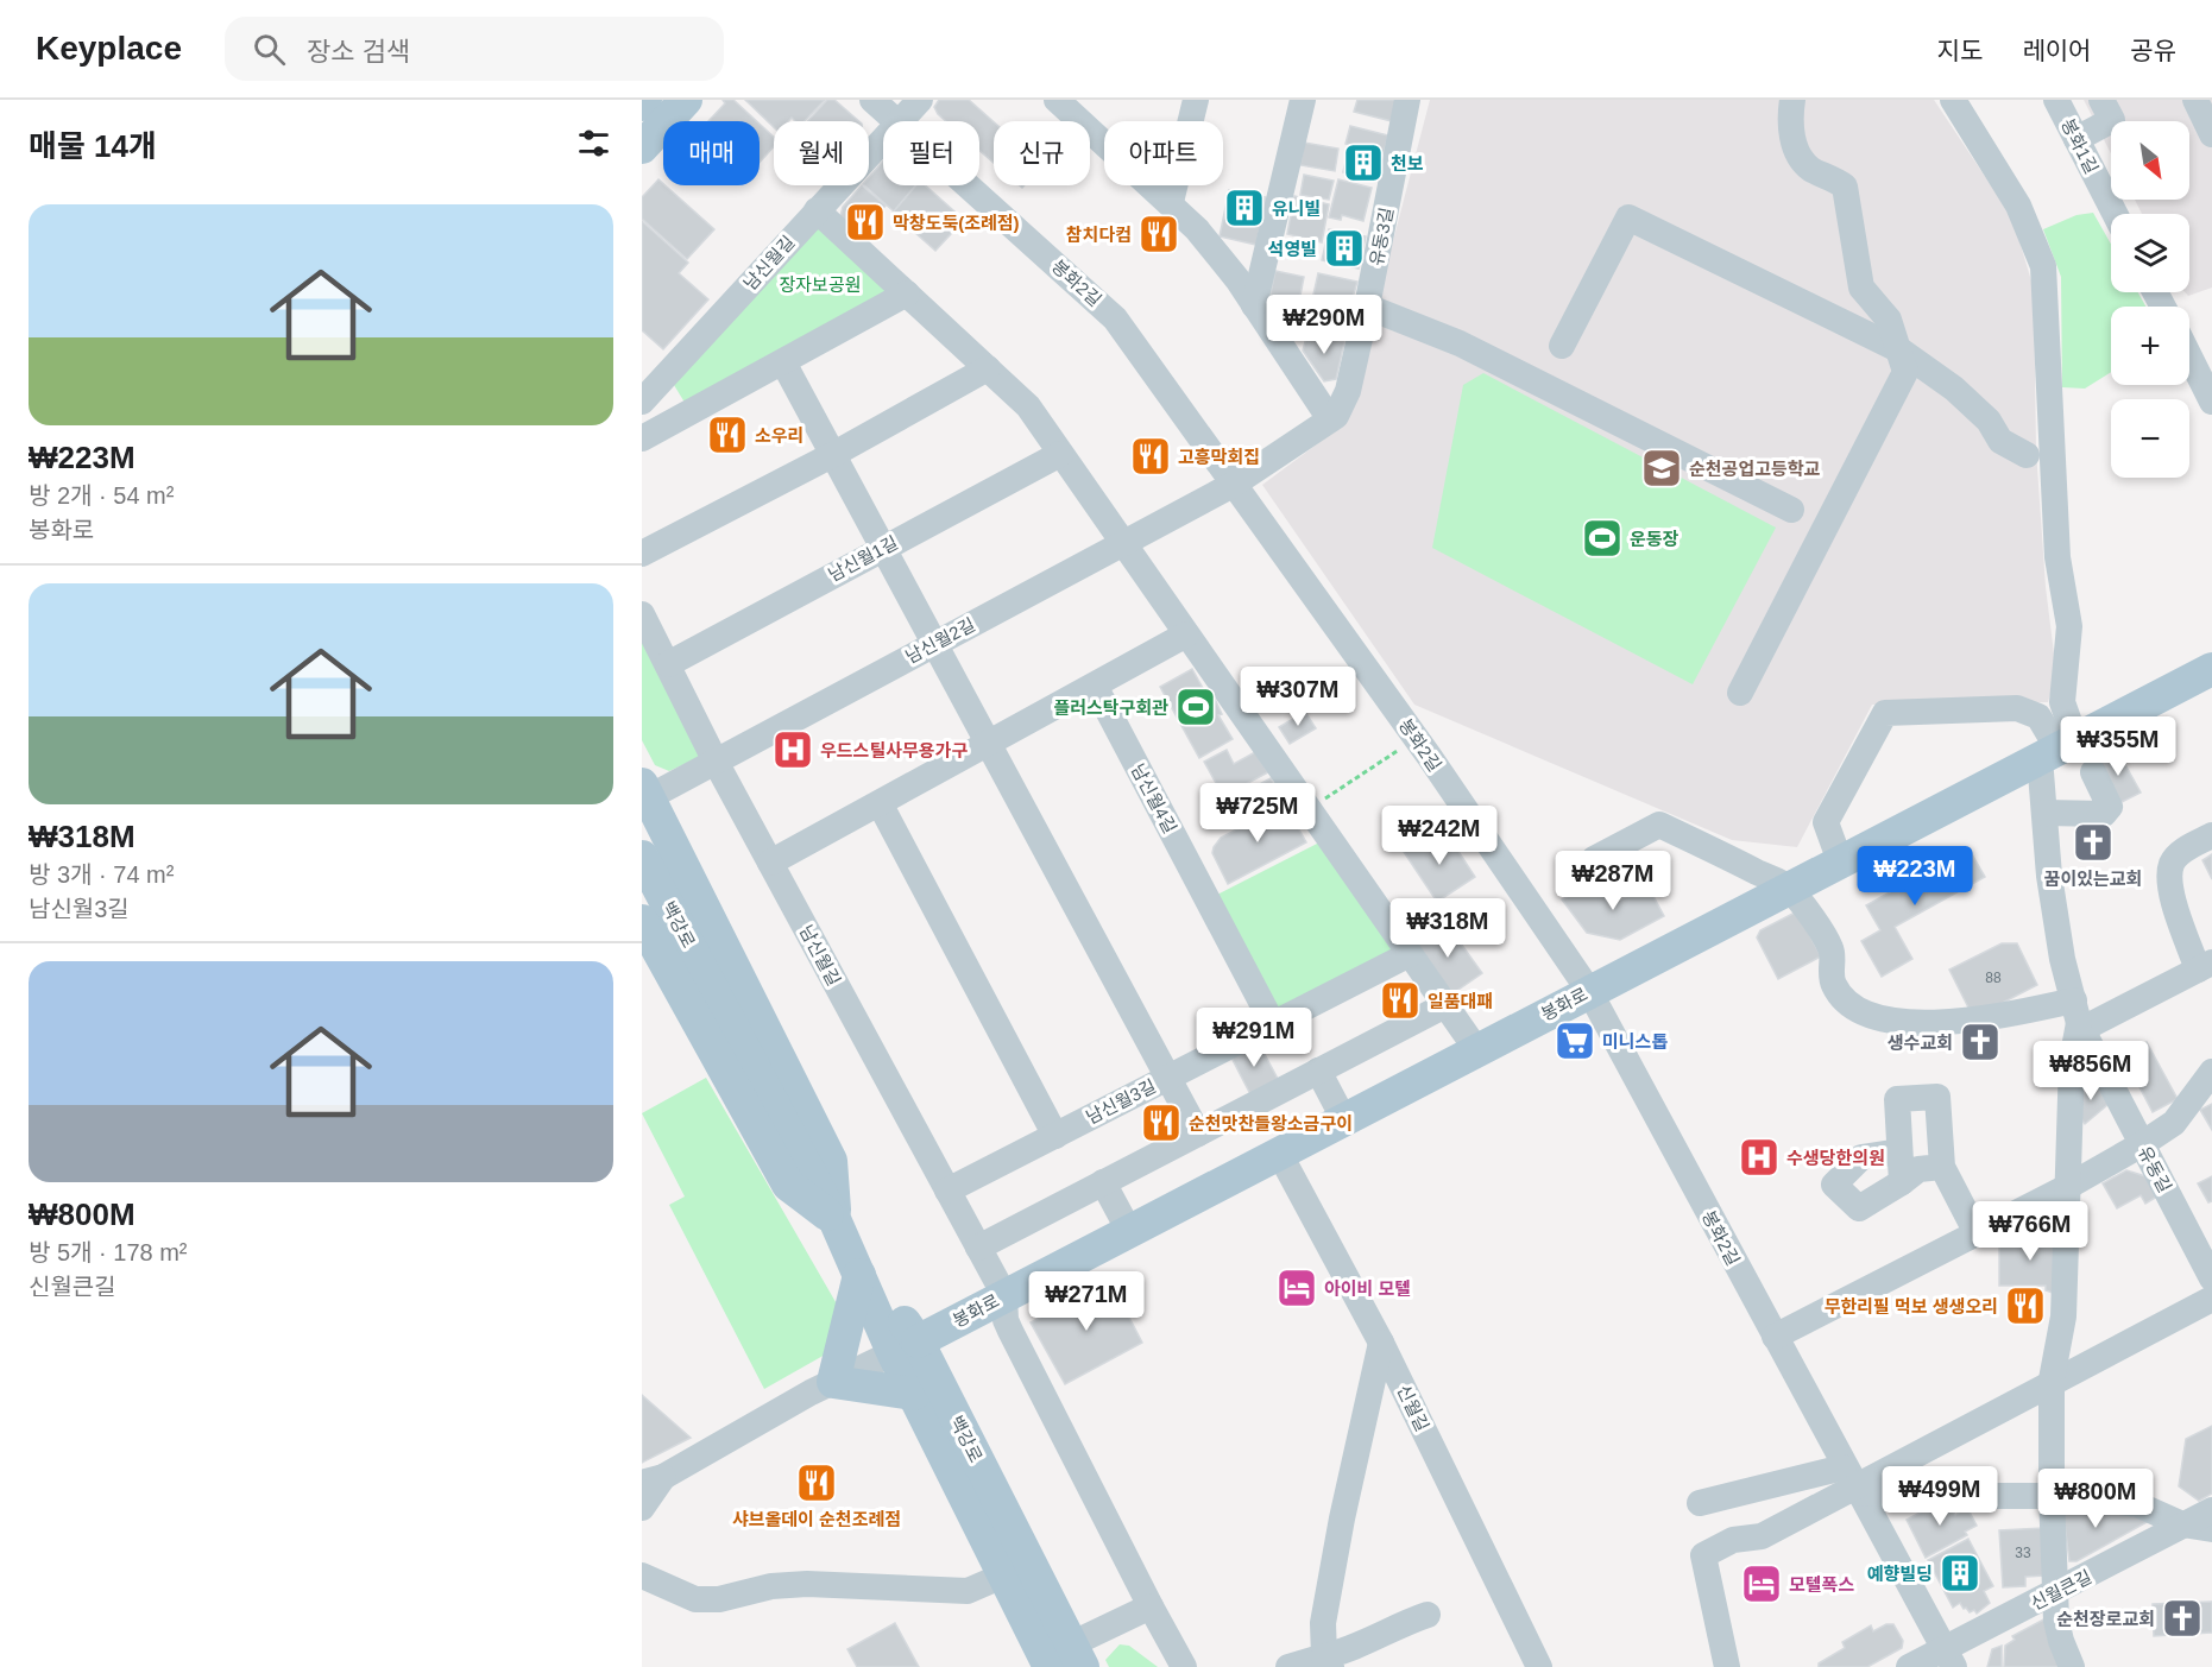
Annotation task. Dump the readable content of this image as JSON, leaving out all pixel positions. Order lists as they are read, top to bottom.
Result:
{
  "streets": {
    "main road": ["백강로", "봉화로"],
    "street": [
      "봉화1길",
      "유동3길",
      "남신월길",
      "봉화2길",
      "남신월1길",
      "남신월2길",
      "남신월4길",
      "남신월3길",
      "유동길",
      "신월길",
      "신월큰길"
    ]
  },
  "crossings": [
    ["유동3길", "봉화2길"],
    ["유동3길", "남신월2길"],
    ["남신월길", "남신월1길"],
    ["남신월길", "남신월2길"],
    ["남신월길", "봉화로"],
    ["남신월길", "남신월3길"],
    ["봉화2길", "남신월2길"],
    ["봉화2길", "봉화로"],
    ["봉화2길", "신월큰길"],
    ["남신월4길", "남신월3길"],
    ["백강로", "봉화로"],
    ["봉화로", "유동길"],
    ["봉화로", "신월길"]
  ],
  "parks": ["장자보공원"],
  "places": {
    "building": [
      "천보",
      "유니빌",
      "석영빌",
      "예향빌딩"
    ],
    "restaurant": [
      "막창도둑(조례점)",
      "참치다컴",
      "소우리",
      "고흥막회집",
      "일품대패",
      "순천맛찬들왕소금구이",
      "무한리필 먹보 생생오리",
      "샤브올데이 순천조례점"
    ],
    "school or university": ["순천공업고등학교"],
    "sports": ["운동장", "플러스탁구회관"],
    "hospital": ["우드스틸사무용가구", "수생당한의원"],
    "church": ["꿈이있는교회", "생수교회", "순천장로교회"],
    "supermarket": ["미니스톱"],
    "hotel": ["아이비 모텔", "모텔폭스"]
  },
  "house_numbers": ["88", "33"],
  "north": "bottom right",
  "page": {
    "header": "Keyplace",
    "search": "장소 검색",
    "nav": ["지도", "레이어", "공유"],
    "heading": "매물 14개",
    "map_buttons": ["+", "−"],
    "chip": [
      "매매",
      "월세",
      "필터",
      "신규",
      "아파트"
    ],
    "list": [
      {
        "name": "₩223M",
        "note": "방 2개 · 54 m² · 봉화로"
      },
      {
        "name": "₩318M",
        "note": "방 3개 · 74 m² · 남신월3길"
      },
      {
        "name": "₩800M",
        "note": "방 5개 · 178 m² · 신월큰길"
      }
    ],
    "price": [
      "₩290M",
      "₩307M",
      "₩355M",
      "₩725M",
      "₩242M",
      "₩223M",
      "₩287M",
      "₩318M",
      "₩291M",
      "₩856M",
      "₩766M",
      "₩271M",
      "₩499M",
      "₩800M"
    ]
  }
}
